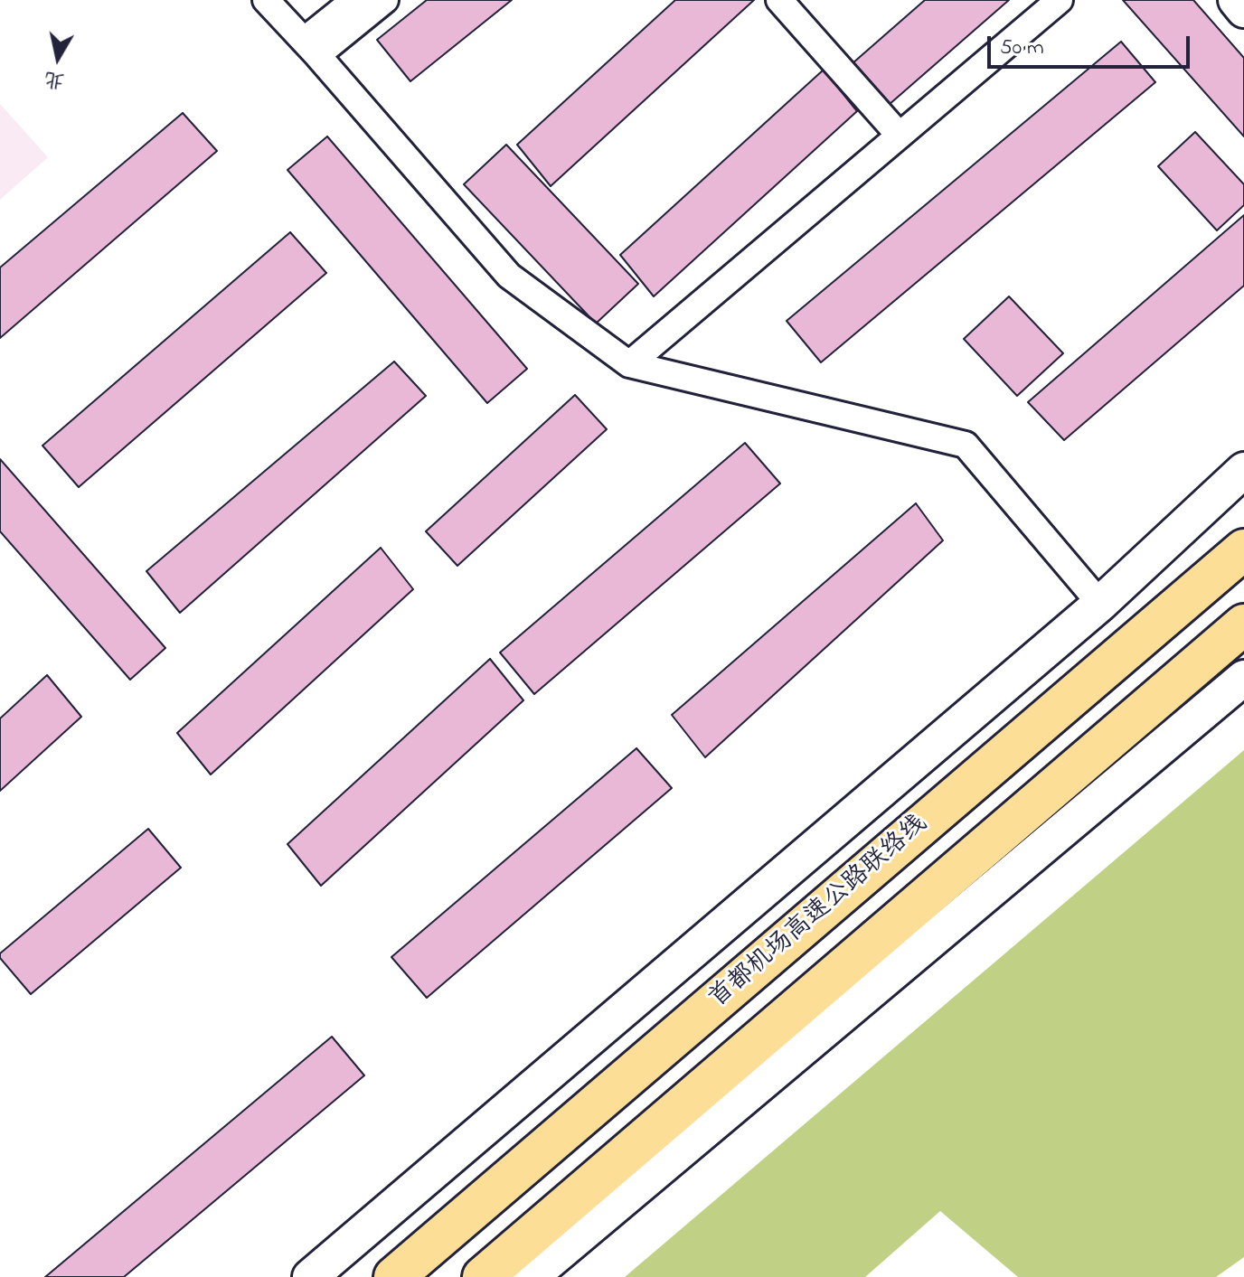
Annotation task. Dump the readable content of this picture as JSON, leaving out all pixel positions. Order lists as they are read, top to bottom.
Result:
{
  "streets": {
    "highway": ["首都机场高速公路联络线"]
  },
  "scale_bar": "50 m",
  "north": "bottom"
}
